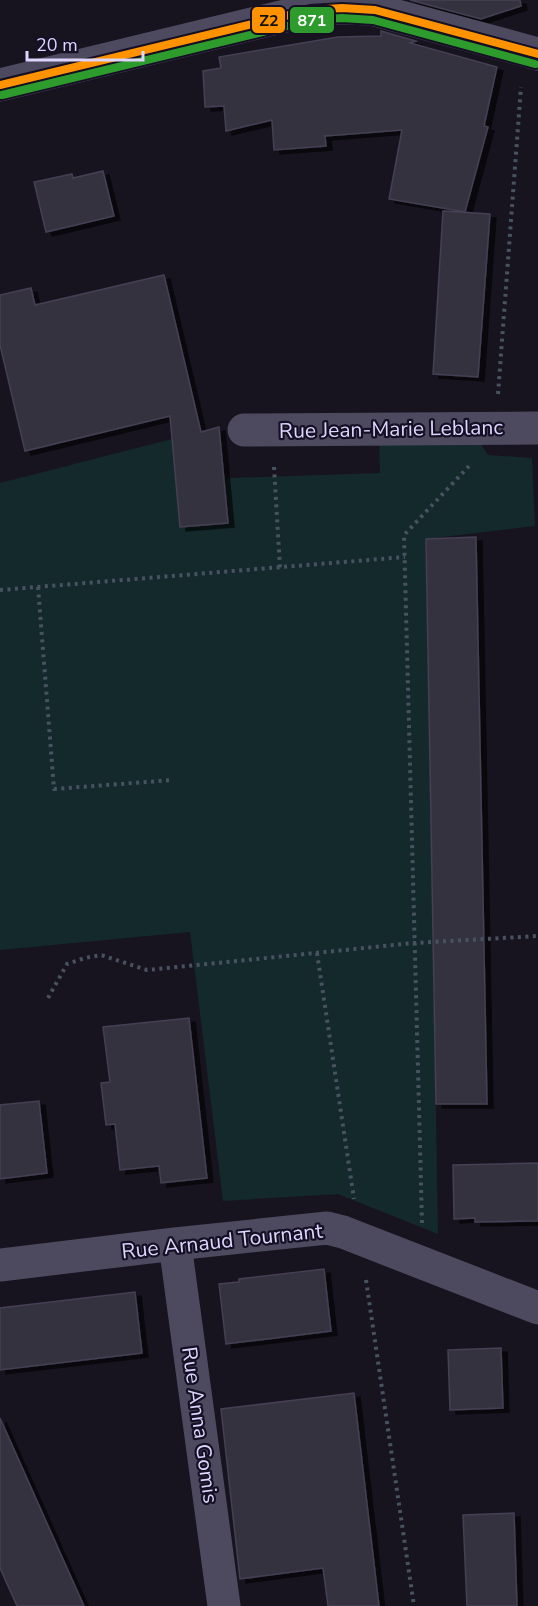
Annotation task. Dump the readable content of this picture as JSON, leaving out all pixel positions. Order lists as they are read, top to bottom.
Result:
{
  "streets": {
    "street": ["Rue Jean-Marie Leblanc", "Rue Arnaud Tournant", "Rue Anna Gomis"]
  },
  "crossings": [
    ["Rue Arnaud Tournant", "Rue Anna Gomis"]
  ],
  "lines": ["transit line Z2", "transit line 871"],
  "scale_bar": "20 m"
}
